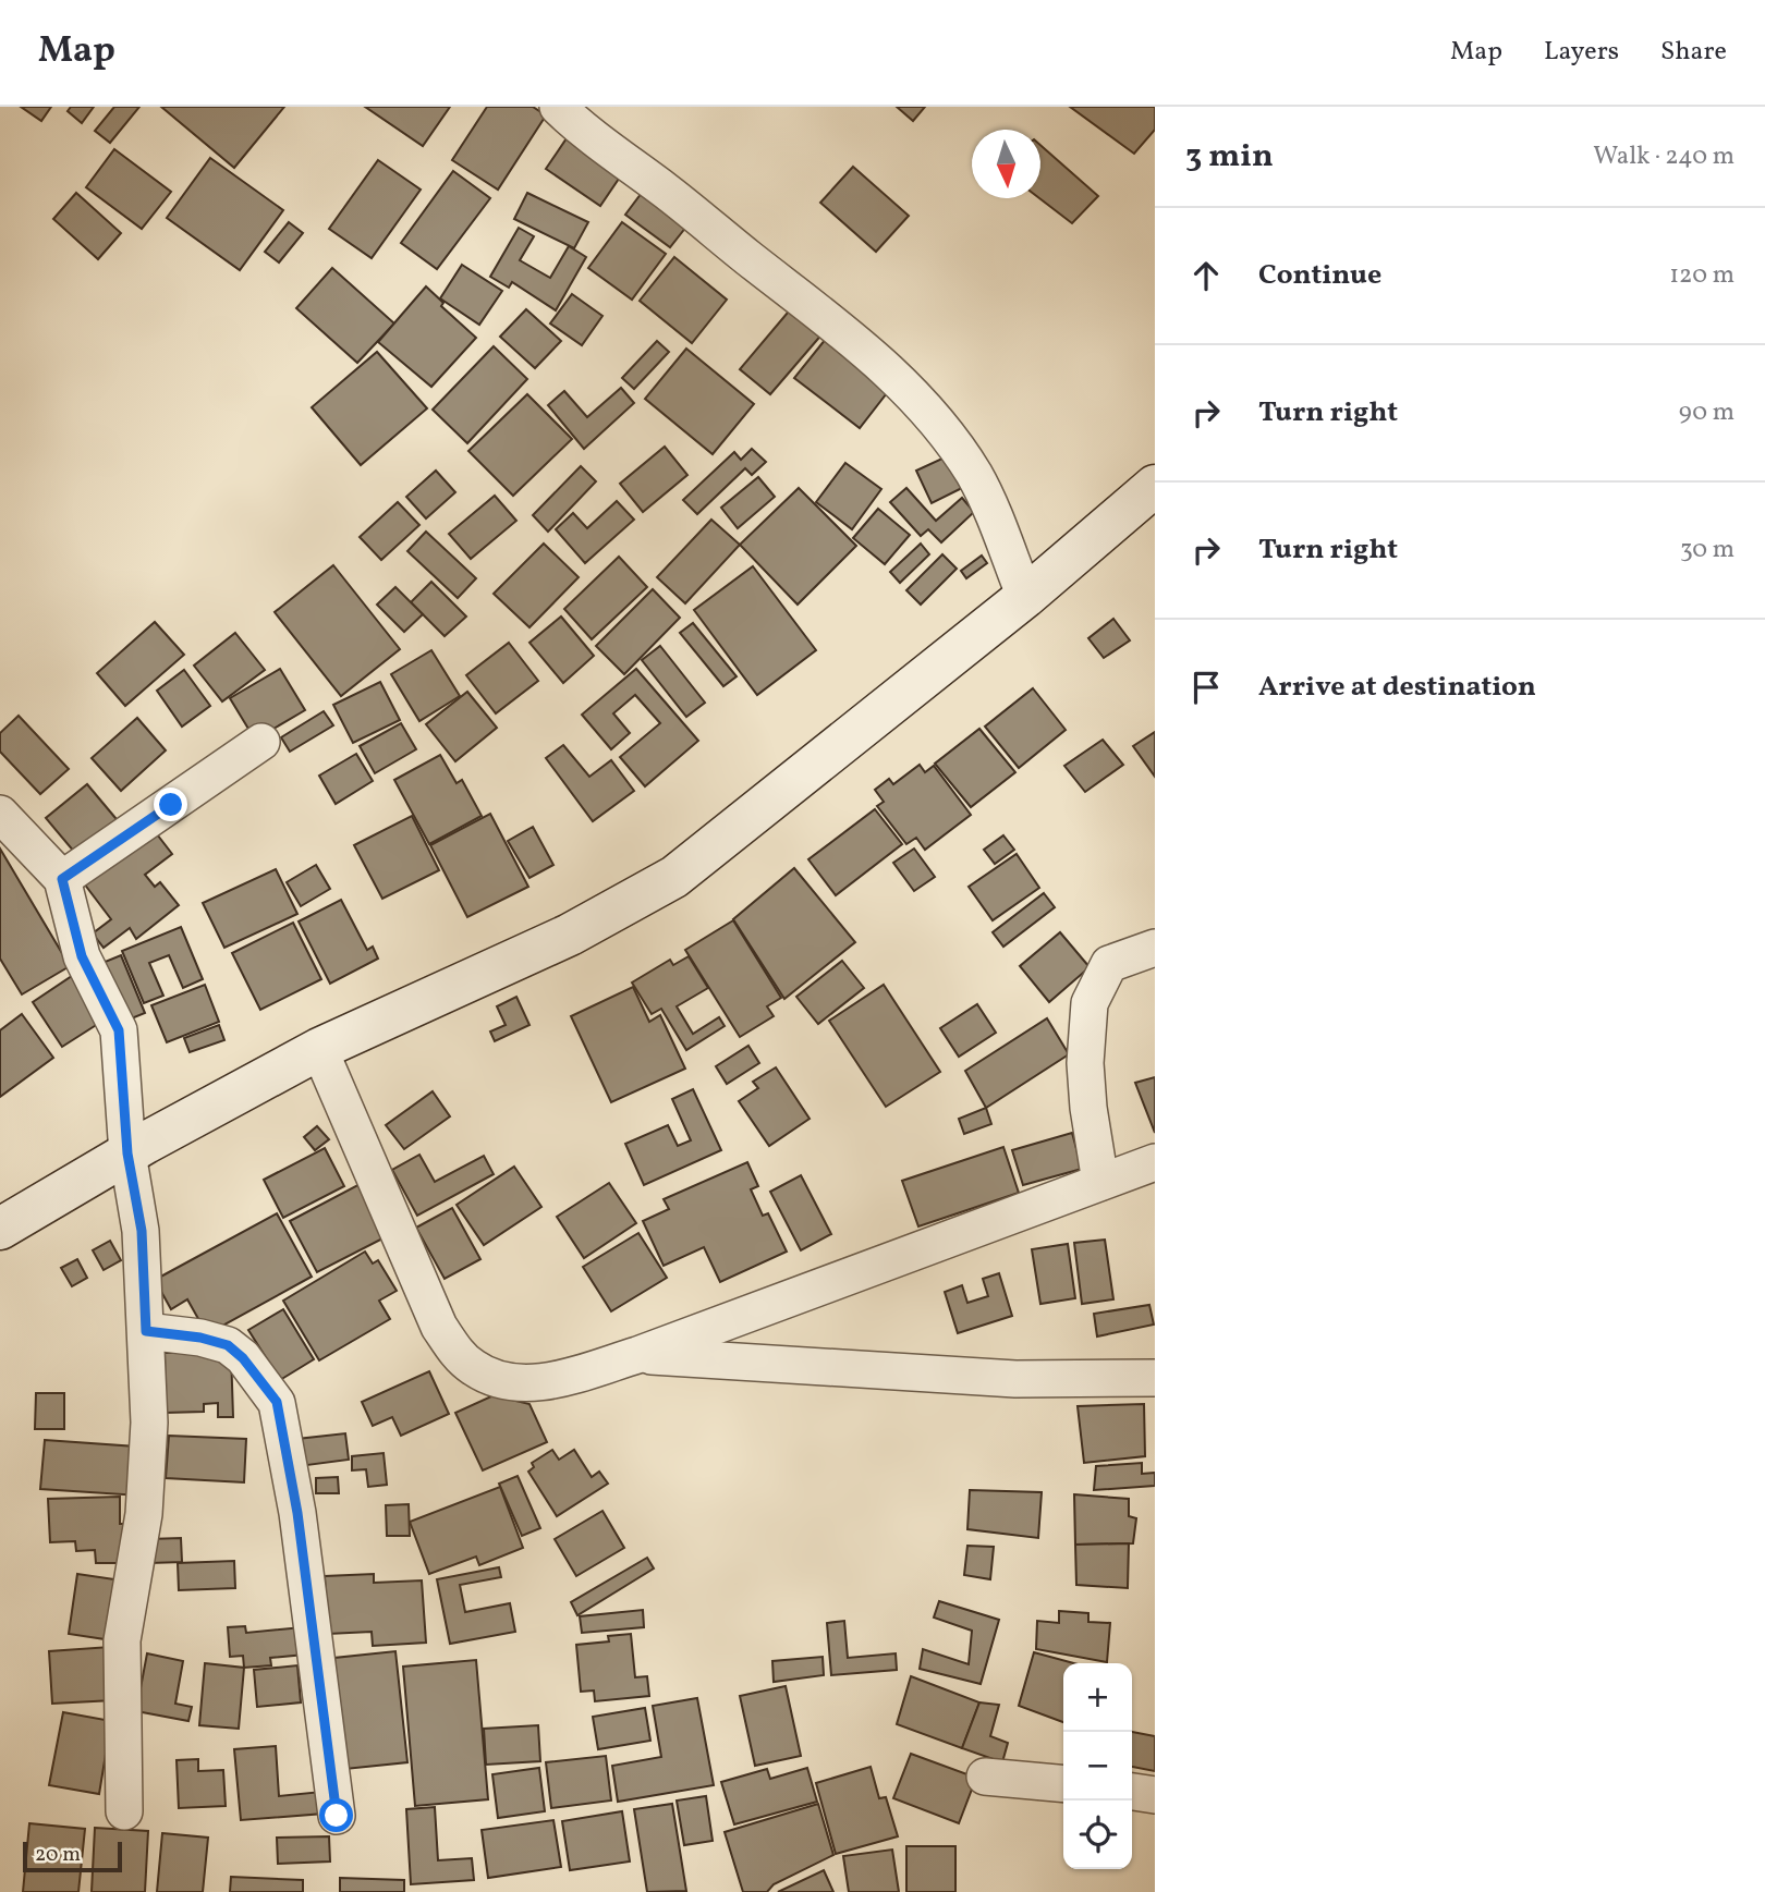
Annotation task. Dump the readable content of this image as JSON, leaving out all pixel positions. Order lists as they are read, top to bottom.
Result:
{
  "scale_bar": "20 m",
  "north": "bottom",
  "page": {
    "header": "Map",
    "nav": ["Map", "Layers", "Share"],
    "heading": ["3 min", "Walk · 240 m"],
    "list": [
      ["Continue", "120 m"],
      ["Turn right", "90 m"],
      ["Turn right", "30 m"],
      "Arrive at destination"
    ],
    "map_buttons": ["+", "−"],
    "scale": "20 m"
  }
}
